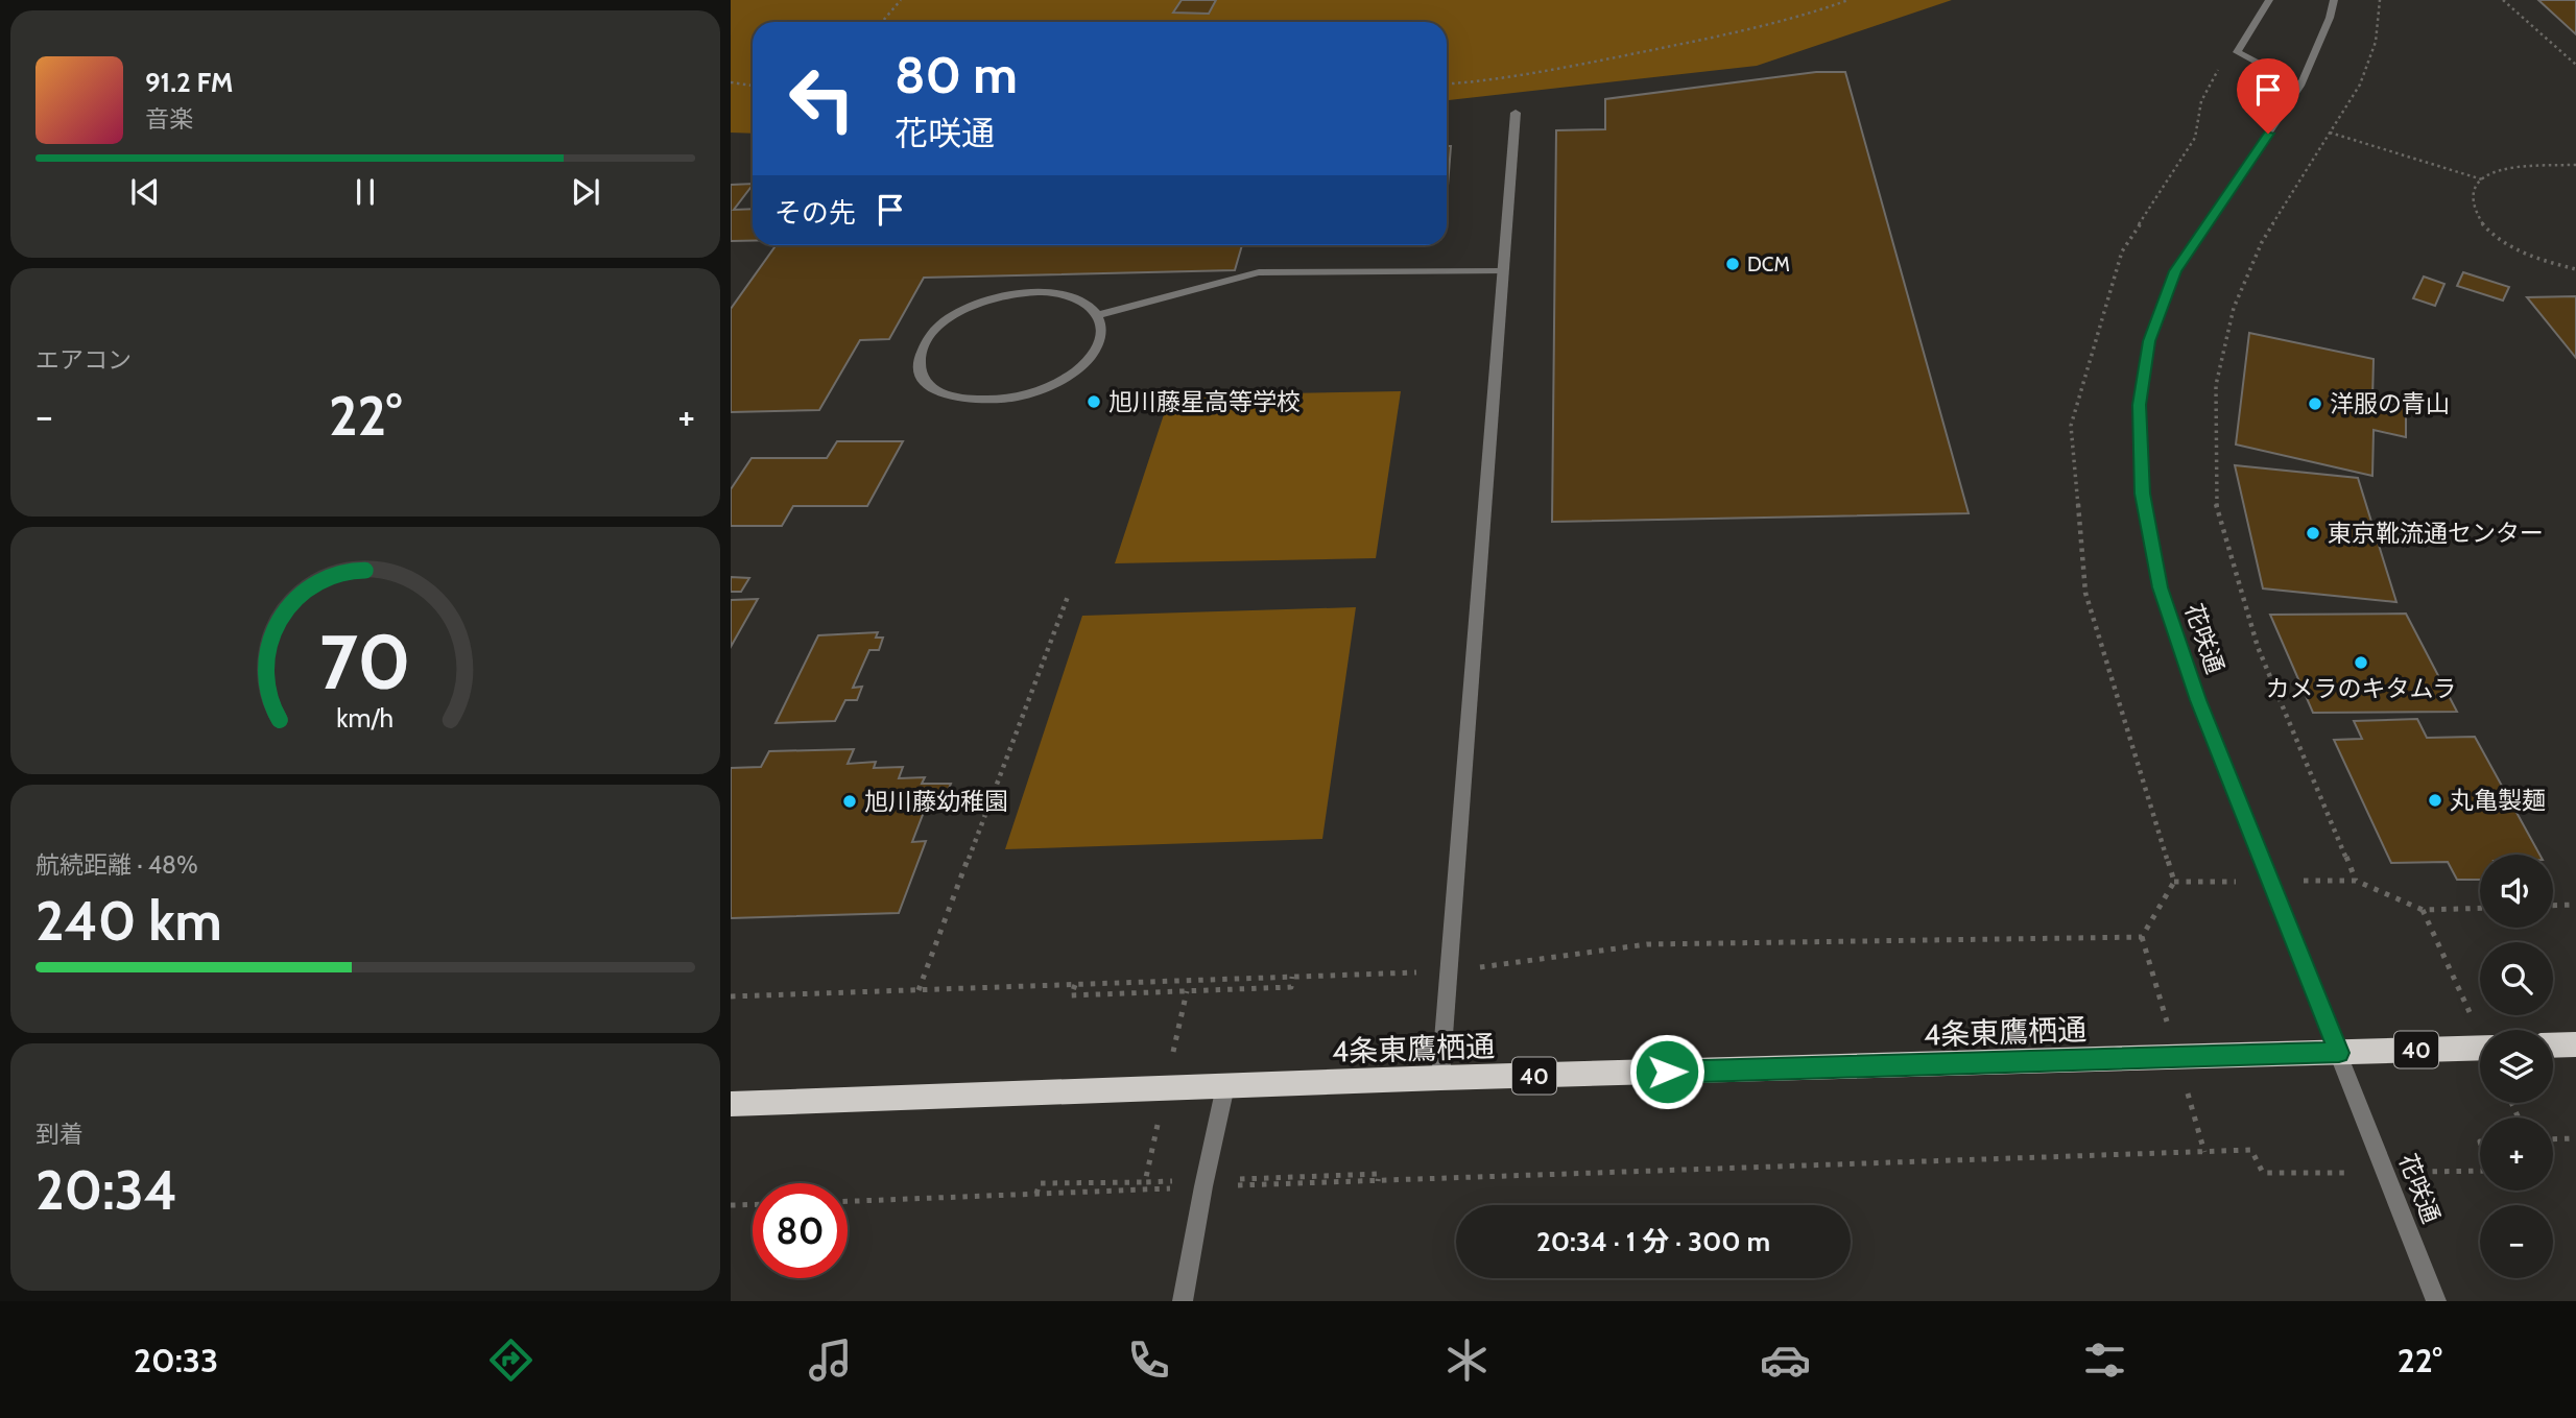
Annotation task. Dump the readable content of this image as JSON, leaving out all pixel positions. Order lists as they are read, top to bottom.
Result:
{
  "streets": {
    "highway": ["4条東鷹栖通", "40"],
    "street": ["花咲通"]
  },
  "crossings": [
    ["花咲通", "4条東鷹栖通"]
  ],
  "places": [
    "DCM",
    "旭川藤星高等学校",
    "洋服の青山",
    "東京靴流通センター",
    "カメラのキタムラ",
    "丸亀製麺",
    "旭川藤幼稚園"
  ],
  "page": {
    "turn": ["80 m", "花咲通"],
    "song": ["91.2 FM", "音楽"],
    "then": "その先",
    "tile": [
      "エアコン",
      ["航続距離 · 48%", "240 km"],
      ["到着", "20:34"]
    ],
    "heat": ["−", "22°", "+"],
    "map_buttons": ["+", "−"],
    "limit": "80",
    "trip": "20:34 · 1 分 · 300 m",
    "tabs": ["20:33", "22°"],
    "gauge": ["70", "km/h"]
  }
}
